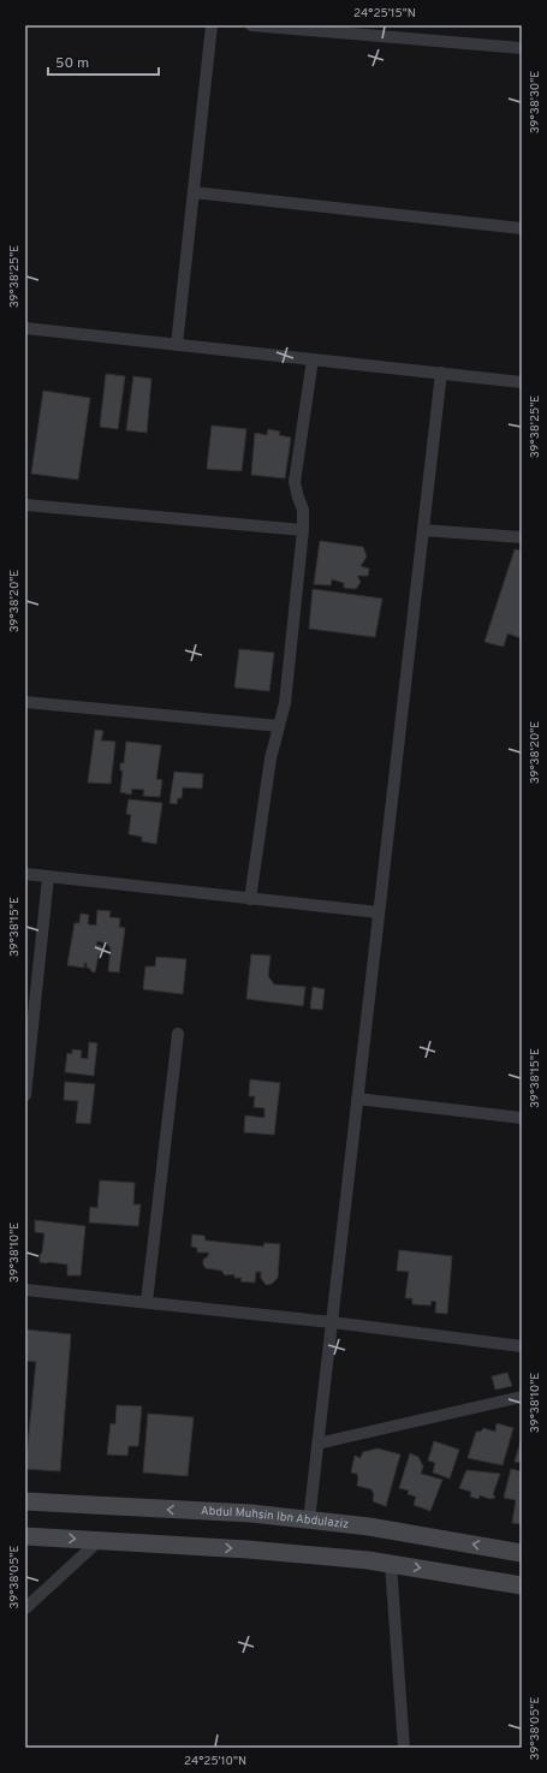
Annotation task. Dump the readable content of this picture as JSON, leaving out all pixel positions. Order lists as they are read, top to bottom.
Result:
{
  "streets": {
    "main road": ["Abdul Muhsin Ibn Abdulaziz"]
  },
  "scale_bar": "50 m",
  "coordinates": [
    "24°25'15\"N",
    "39°38'30\"E",
    "39°38'25\"E",
    "39°38'20\"E",
    "39°38'15\"E",
    "39°38'10\"E",
    "39°38'05\"E",
    "24°25'10\"N"
  ]
}
